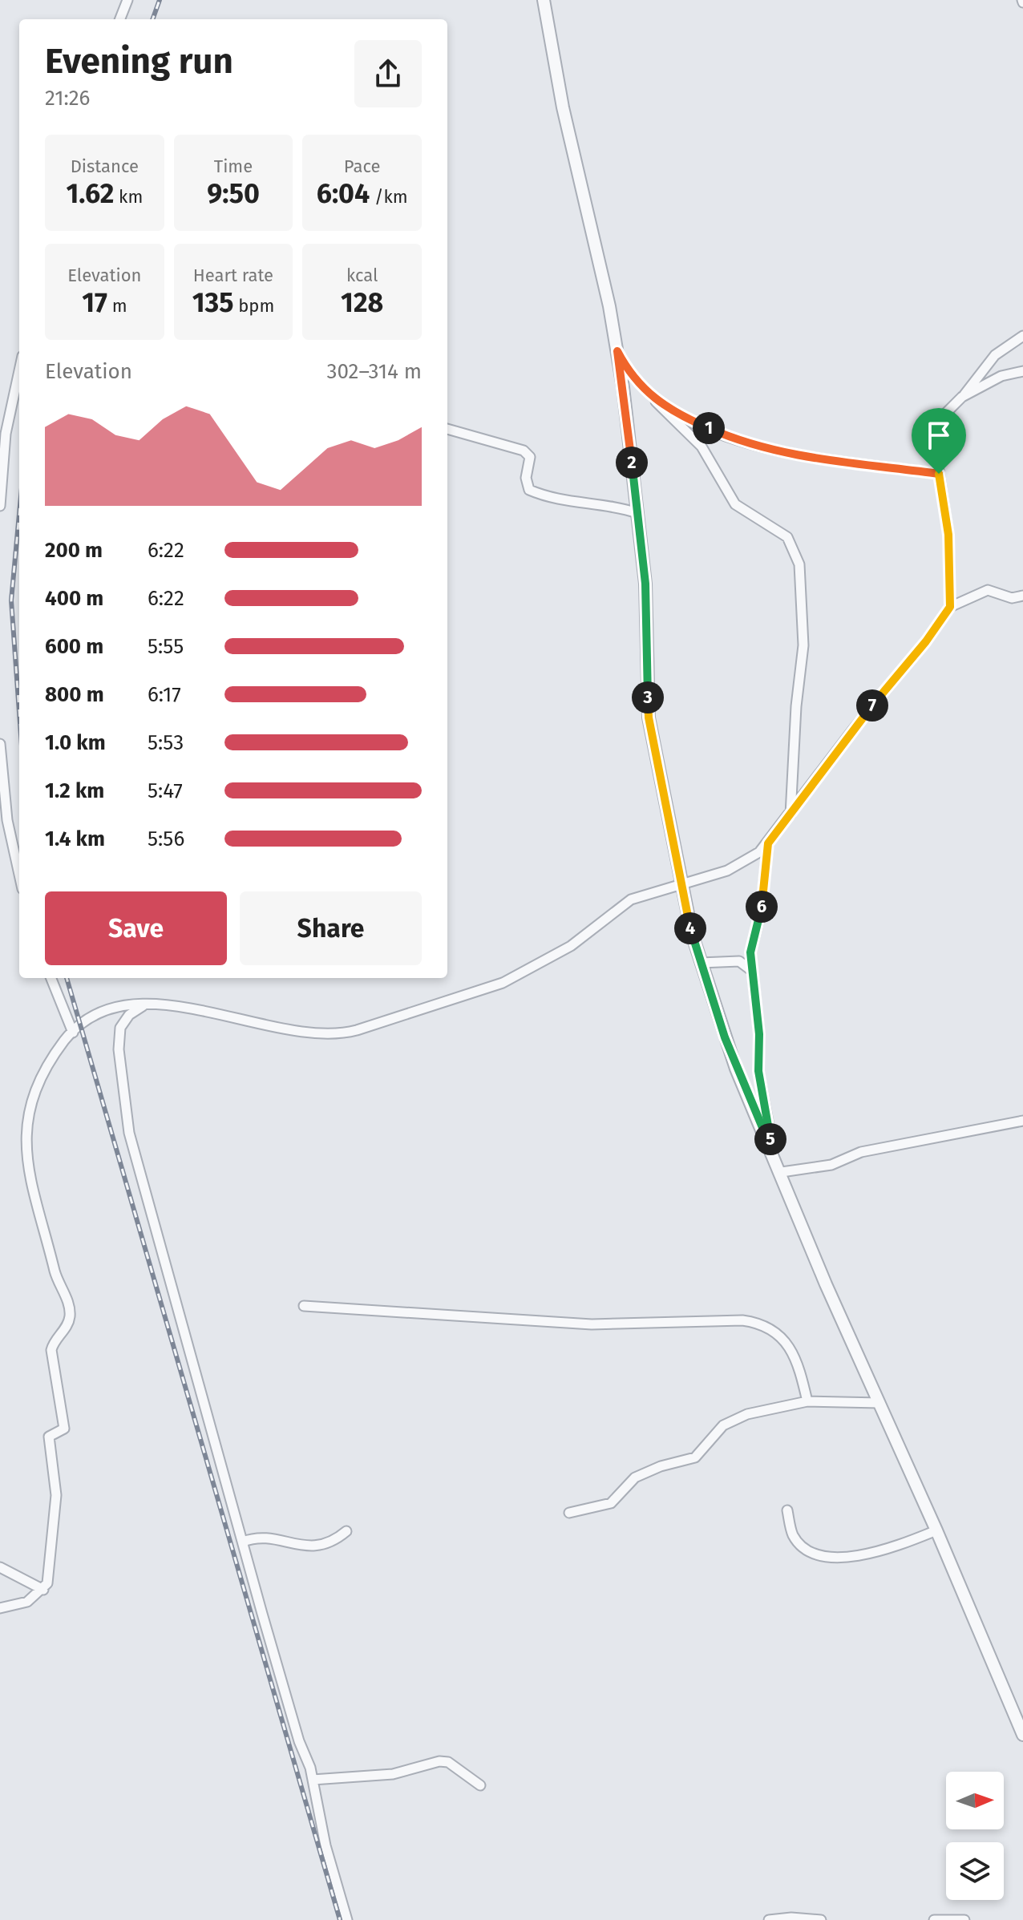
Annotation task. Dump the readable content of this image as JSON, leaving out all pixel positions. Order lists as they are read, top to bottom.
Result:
{
  "north": "right",
  "page": {
    "heading": ["Evening run", "21:26"],
    "stats": [
      ["Distance", "1.62 km"],
      ["Time", "9:50"],
      ["Pace", "6:04 /km"],
      ["Elevation", "17 m"],
      ["Heart rate", "135 bpm"],
      ["kcal", "128"]
    ],
    "chart": ["Elevation", "302–314 m"],
    "pins": [
      "1",
      "2",
      "3",
      "7",
      "6",
      "4",
      "5"
    ],
    "list": [
      {
        "name": "200 m",
        "note": "6:22"
      },
      {
        "name": "400 m",
        "note": "6:22"
      },
      {
        "name": "600 m",
        "note": "5:55"
      },
      {
        "name": "800 m",
        "note": "6:17"
      },
      {
        "name": "1.0 km",
        "note": "5:53"
      },
      {
        "name": "1.2 km",
        "note": "5:47"
      },
      {
        "name": "1.4 km",
        "note": "5:56"
      }
    ],
    "buttons": ["Save", "Share"]
  }
}
